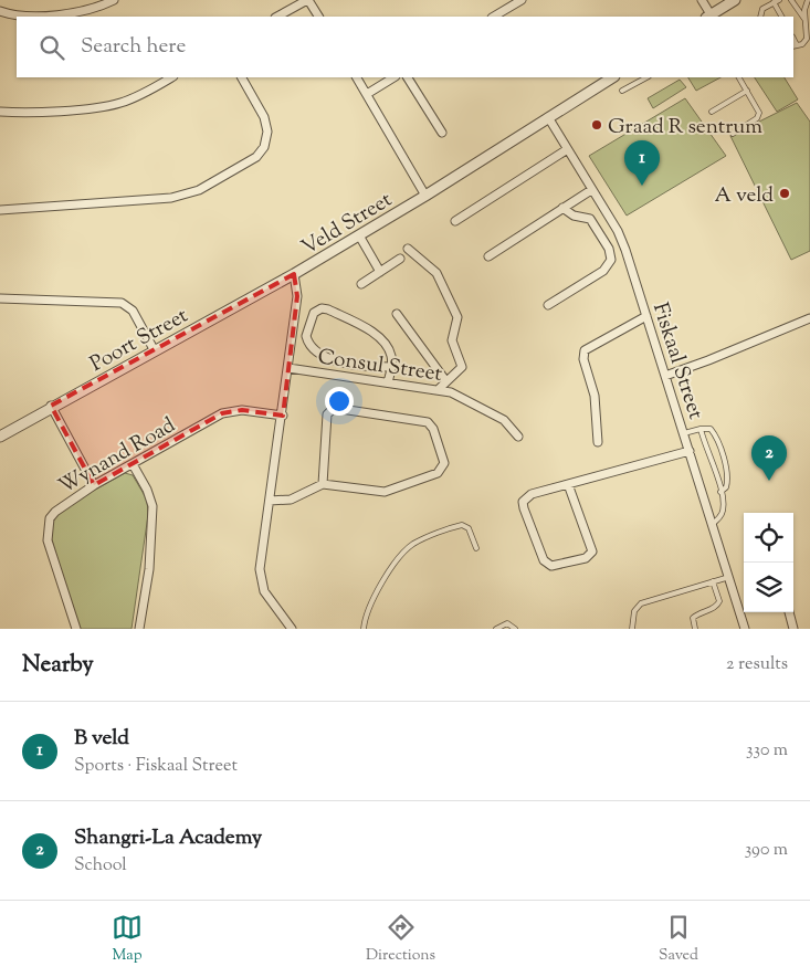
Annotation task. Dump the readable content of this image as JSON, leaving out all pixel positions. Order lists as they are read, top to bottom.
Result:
{
  "streets": {
    "street": [
      "Veld Street",
      "Poort Street",
      "Fiskaal Street",
      "Consul Street",
      "Wynand Road"
    ]
  },
  "crossings": [
    ["Veld Street", "Poort Street"],
    ["Veld Street", "Fiskaal Street"],
    ["Veld Street", "Consul Street"],
    ["Veld Street", "Wynand Road"]
  ],
  "places": ["Graad R sentrum", "A veld"],
  "page": {
    "search": "Search here",
    "pins": ["1", "2"],
    "heading": ["Nearby", "2 results"],
    "list": [
      {
        "mark": "1",
        "name": "B veld",
        "note": "Sports · Fiskaal Street",
        "value": "330 m"
      },
      {
        "mark": "2",
        "name": "Shangri-La Academy",
        "note": "School",
        "value": "390 m"
      }
    ],
    "nav": ["Map", "Directions", "Saved"]
  }
}
